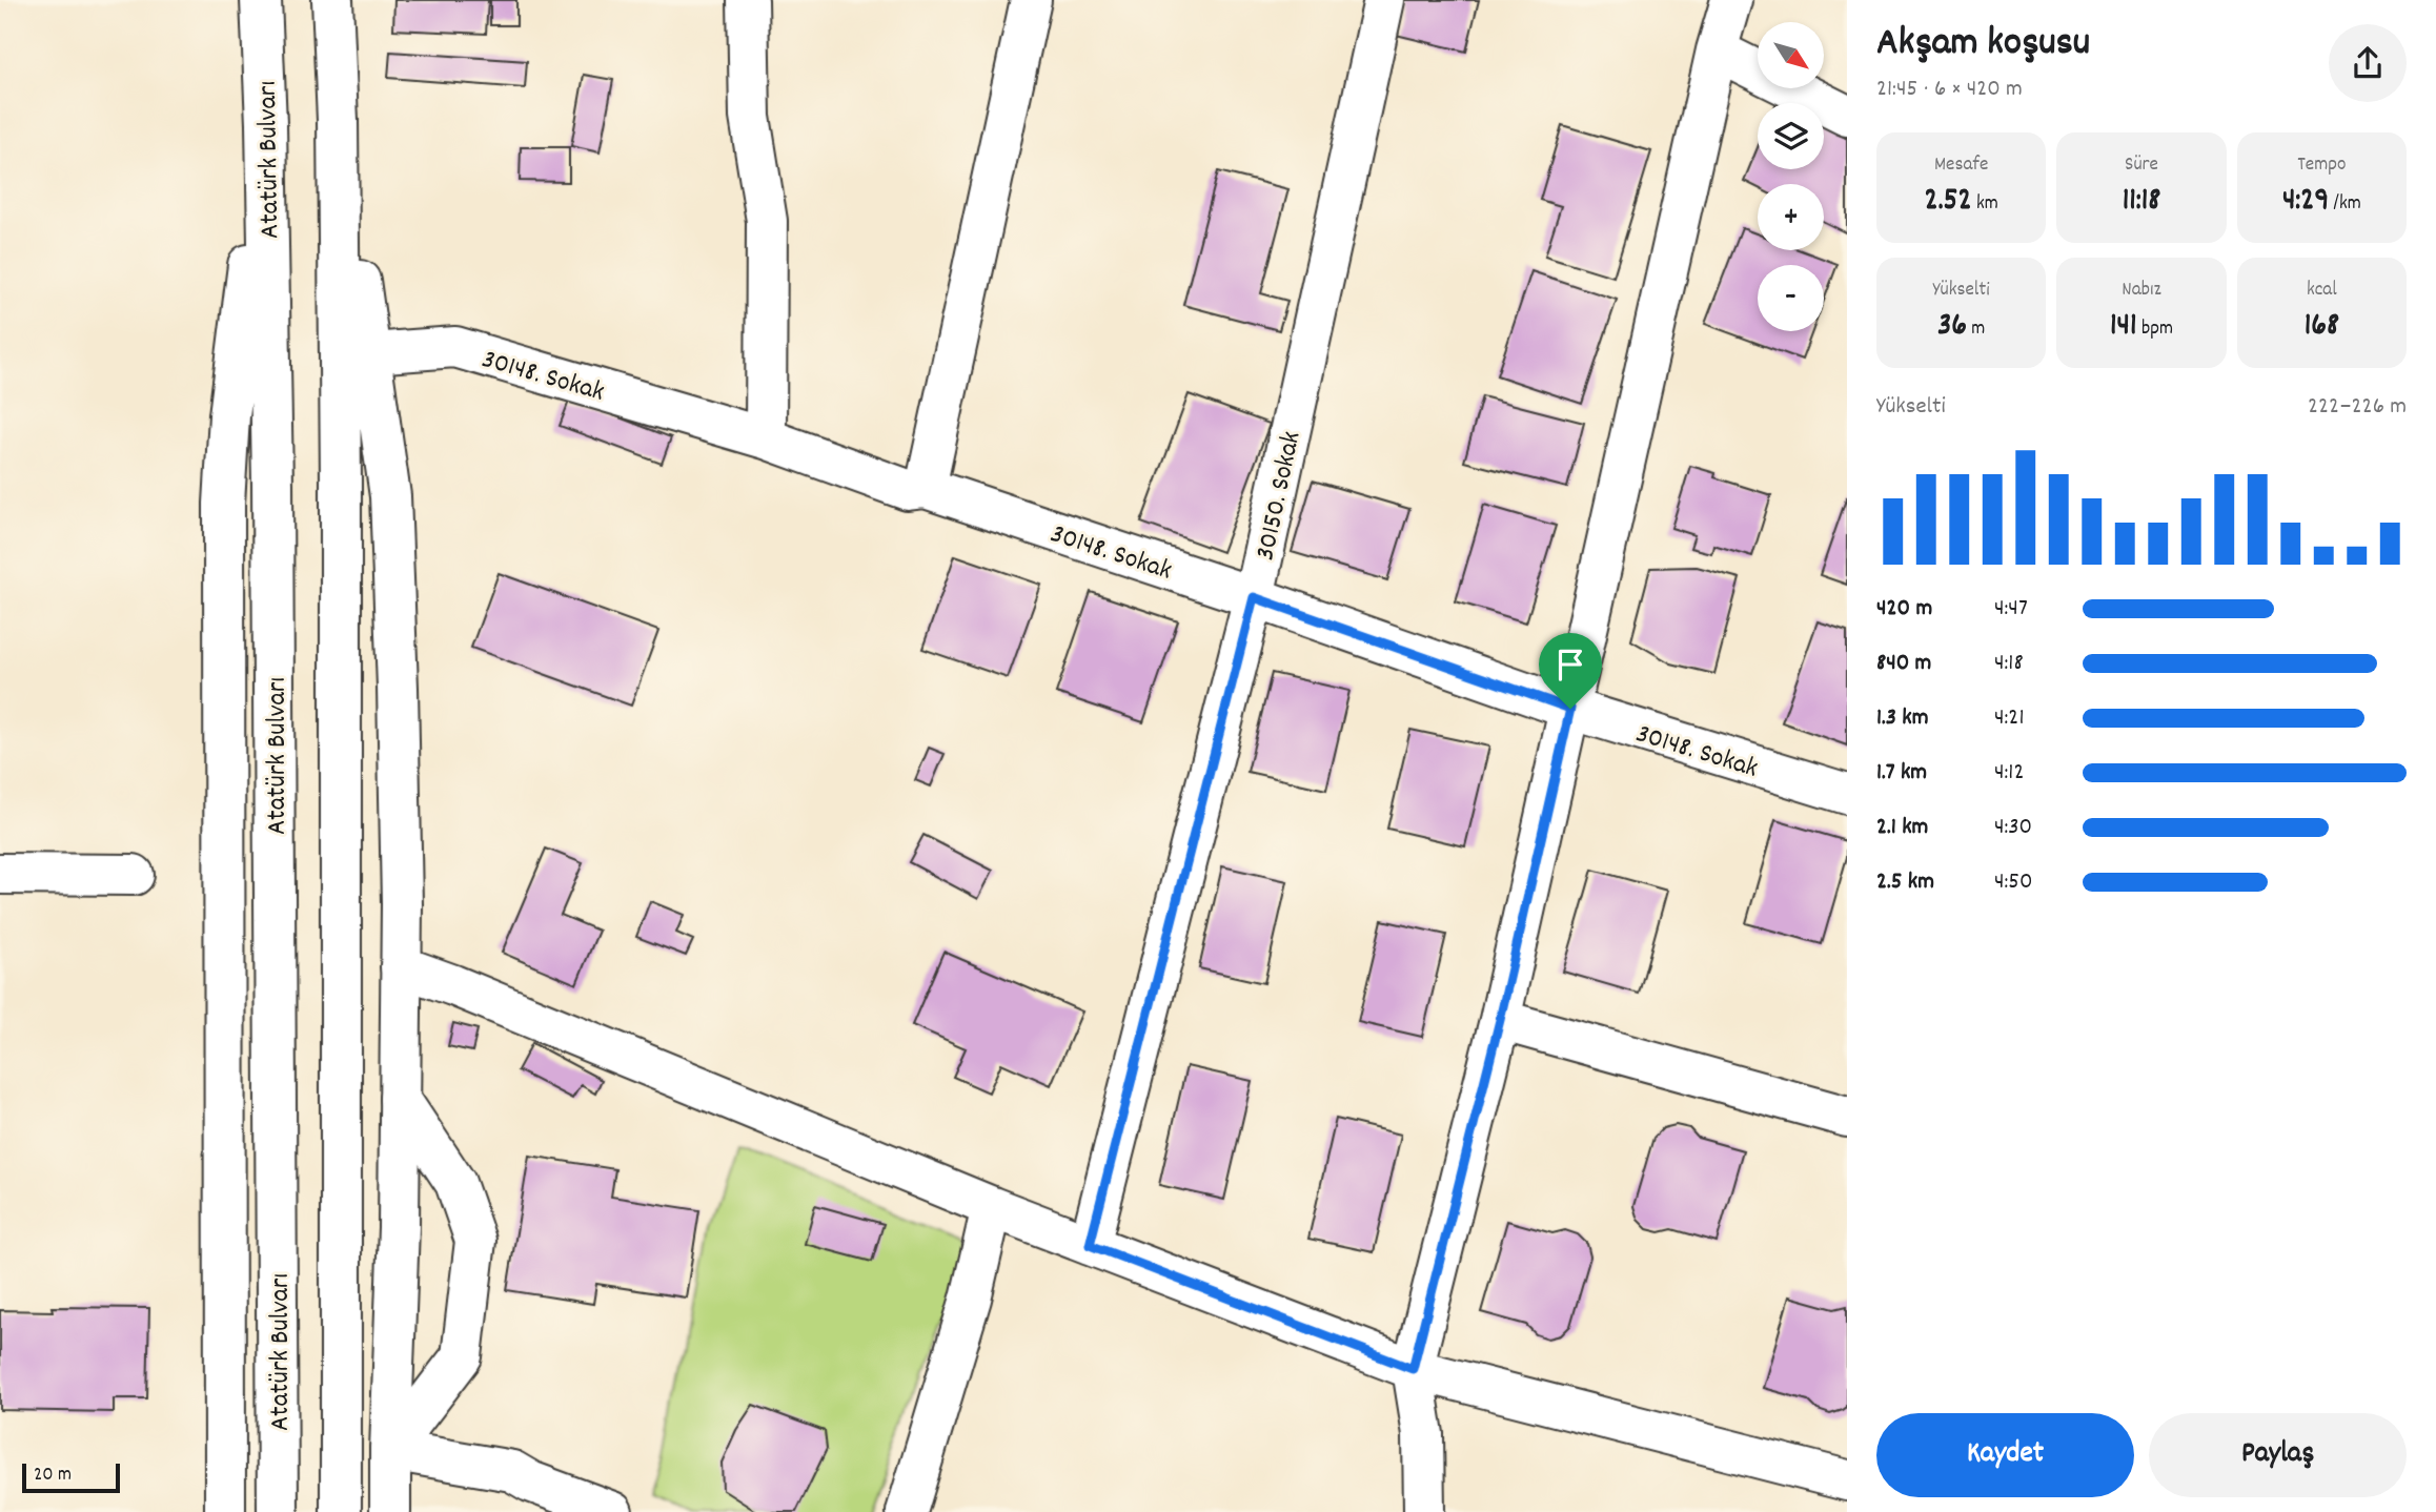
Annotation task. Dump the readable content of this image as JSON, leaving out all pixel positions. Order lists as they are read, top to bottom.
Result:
{
  "streets": {
    "main road": ["Atatürk Bulvarı", "30148. Sokak", "30150. Sokak"]
  },
  "crossings": [
    ["30148. Sokak", "30150. Sokak"]
  ],
  "scale_bar": "20 m",
  "north": "bottom right",
  "page": {
    "heading": ["Akşam koşusu", "21:45 · 6 × 420 m"],
    "map_buttons": ["+", "−"],
    "stats": [
      ["Mesafe", "2.52 km"],
      ["Süre", "11:18"],
      ["Tempo", "4:29 /km"],
      ["Yükselti", "36 m"],
      ["Nabız", "141 bpm"],
      ["kcal", "168"]
    ],
    "chart": ["Yükselti", "222–226 m"],
    "list": [
      {
        "name": "420 m",
        "note": "4:47"
      },
      {
        "name": "840 m",
        "note": "4:18"
      },
      {
        "name": "1.3 km",
        "note": "4:21"
      },
      {
        "name": "1.7 km",
        "note": "4:12"
      },
      {
        "name": "2.1 km",
        "note": "4:30"
      },
      {
        "name": "2.5 km",
        "note": "4:50"
      }
    ],
    "buttons": ["Kaydet", "Paylaş"],
    "scale": "20 m"
  }
}
